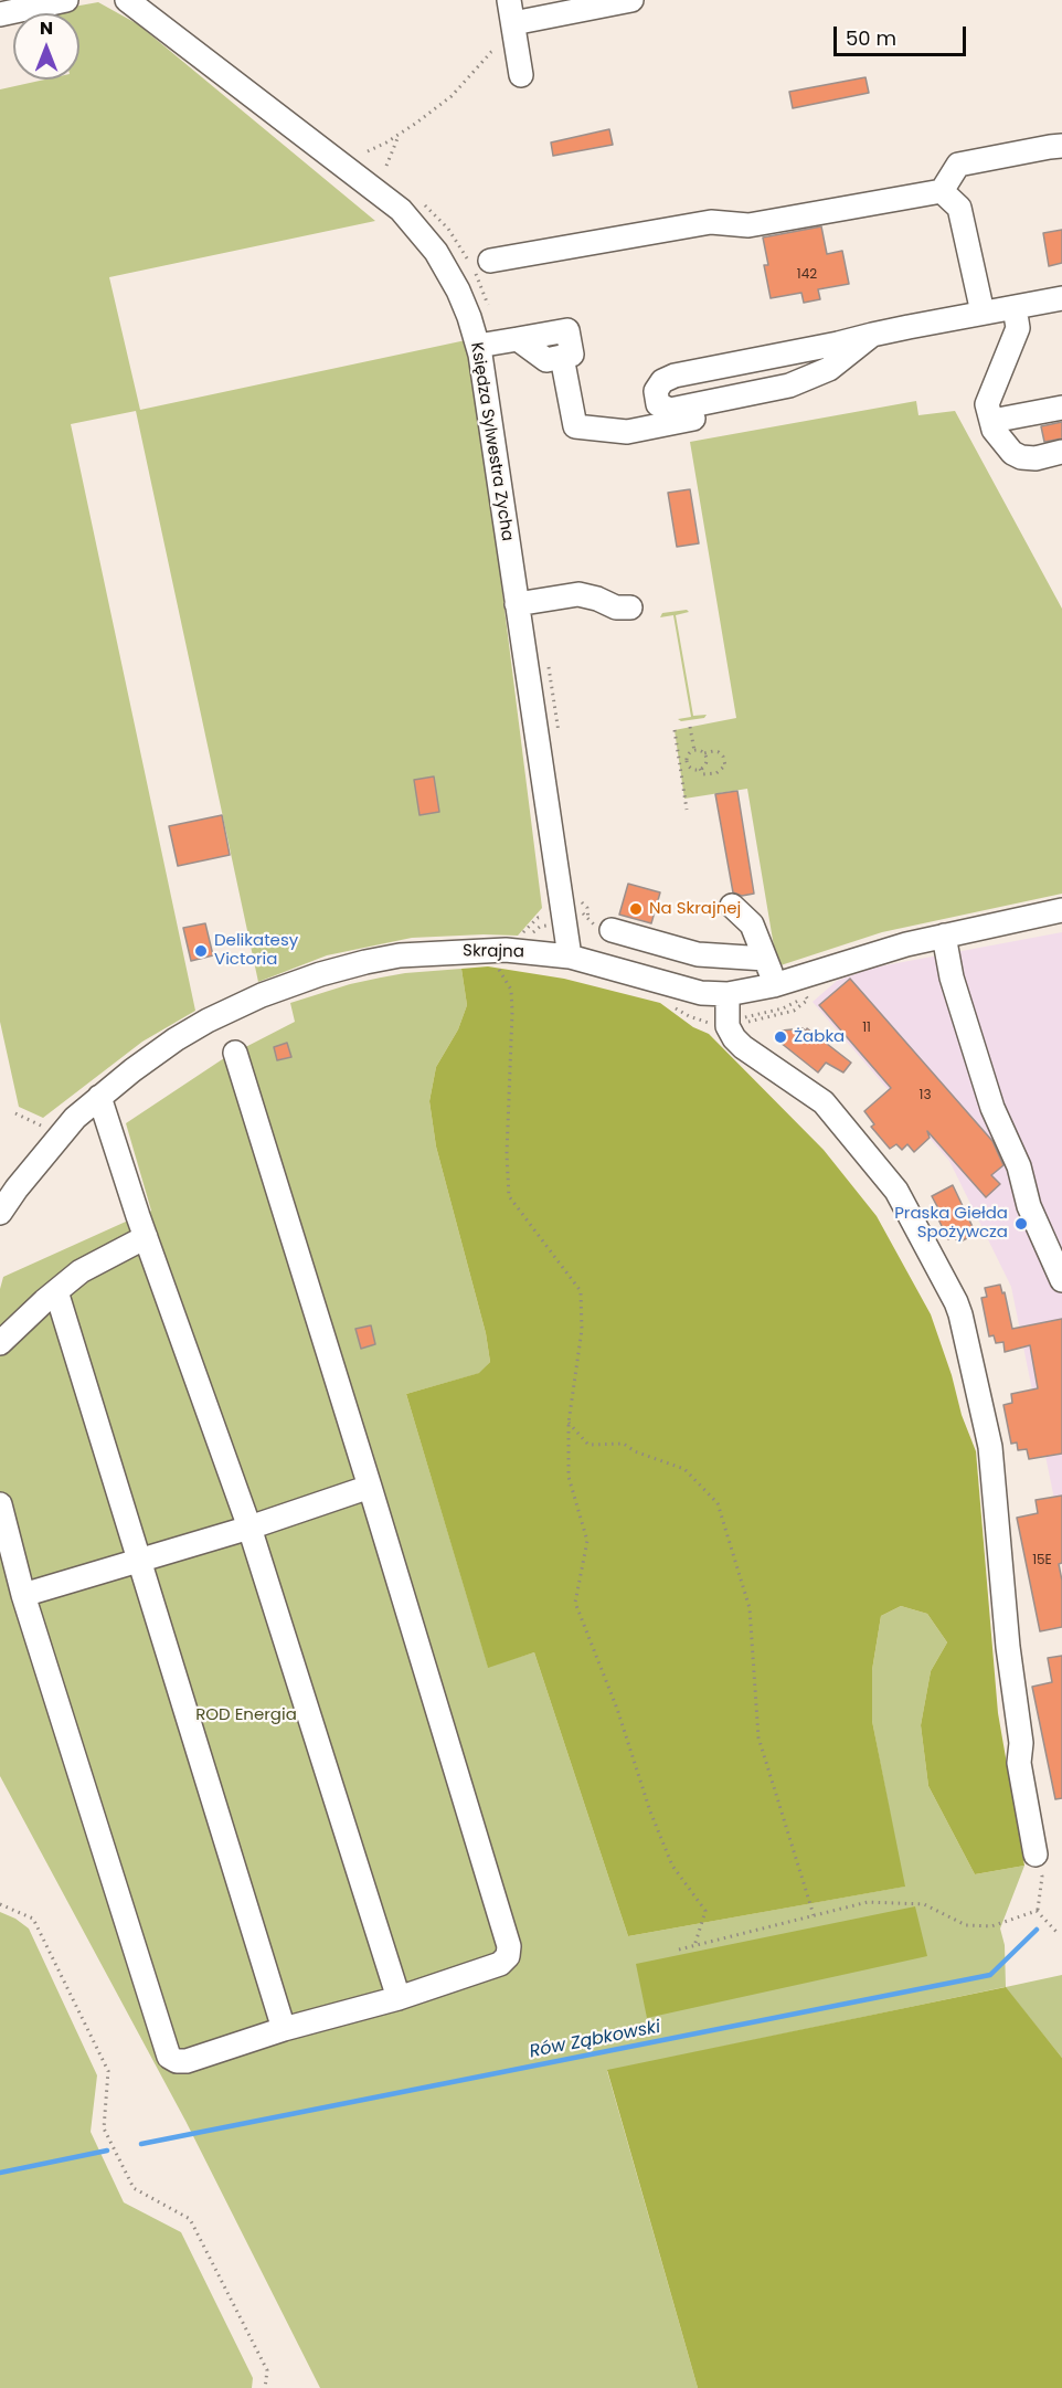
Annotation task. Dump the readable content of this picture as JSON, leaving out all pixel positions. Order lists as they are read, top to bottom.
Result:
{
  "streets": {
    "street": ["Księdza Sylwestra Zycha", "Skrajna"]
  },
  "crossings": [
    ["Księdza Sylwestra Zycha", "Skrajna"]
  ],
  "water": ["Rów Ząbkowski"],
  "parks": ["ROD Energia"],
  "places": [
    "Na Skrajnej",
    "Delikatesy Victoria",
    "Żabka",
    "Praska Giełda Spożywcza"
  ],
  "house_numbers": [
    "142",
    "11",
    "13",
    "15E"
  ],
  "scale_bar": "50 m",
  "north": "top"
}
